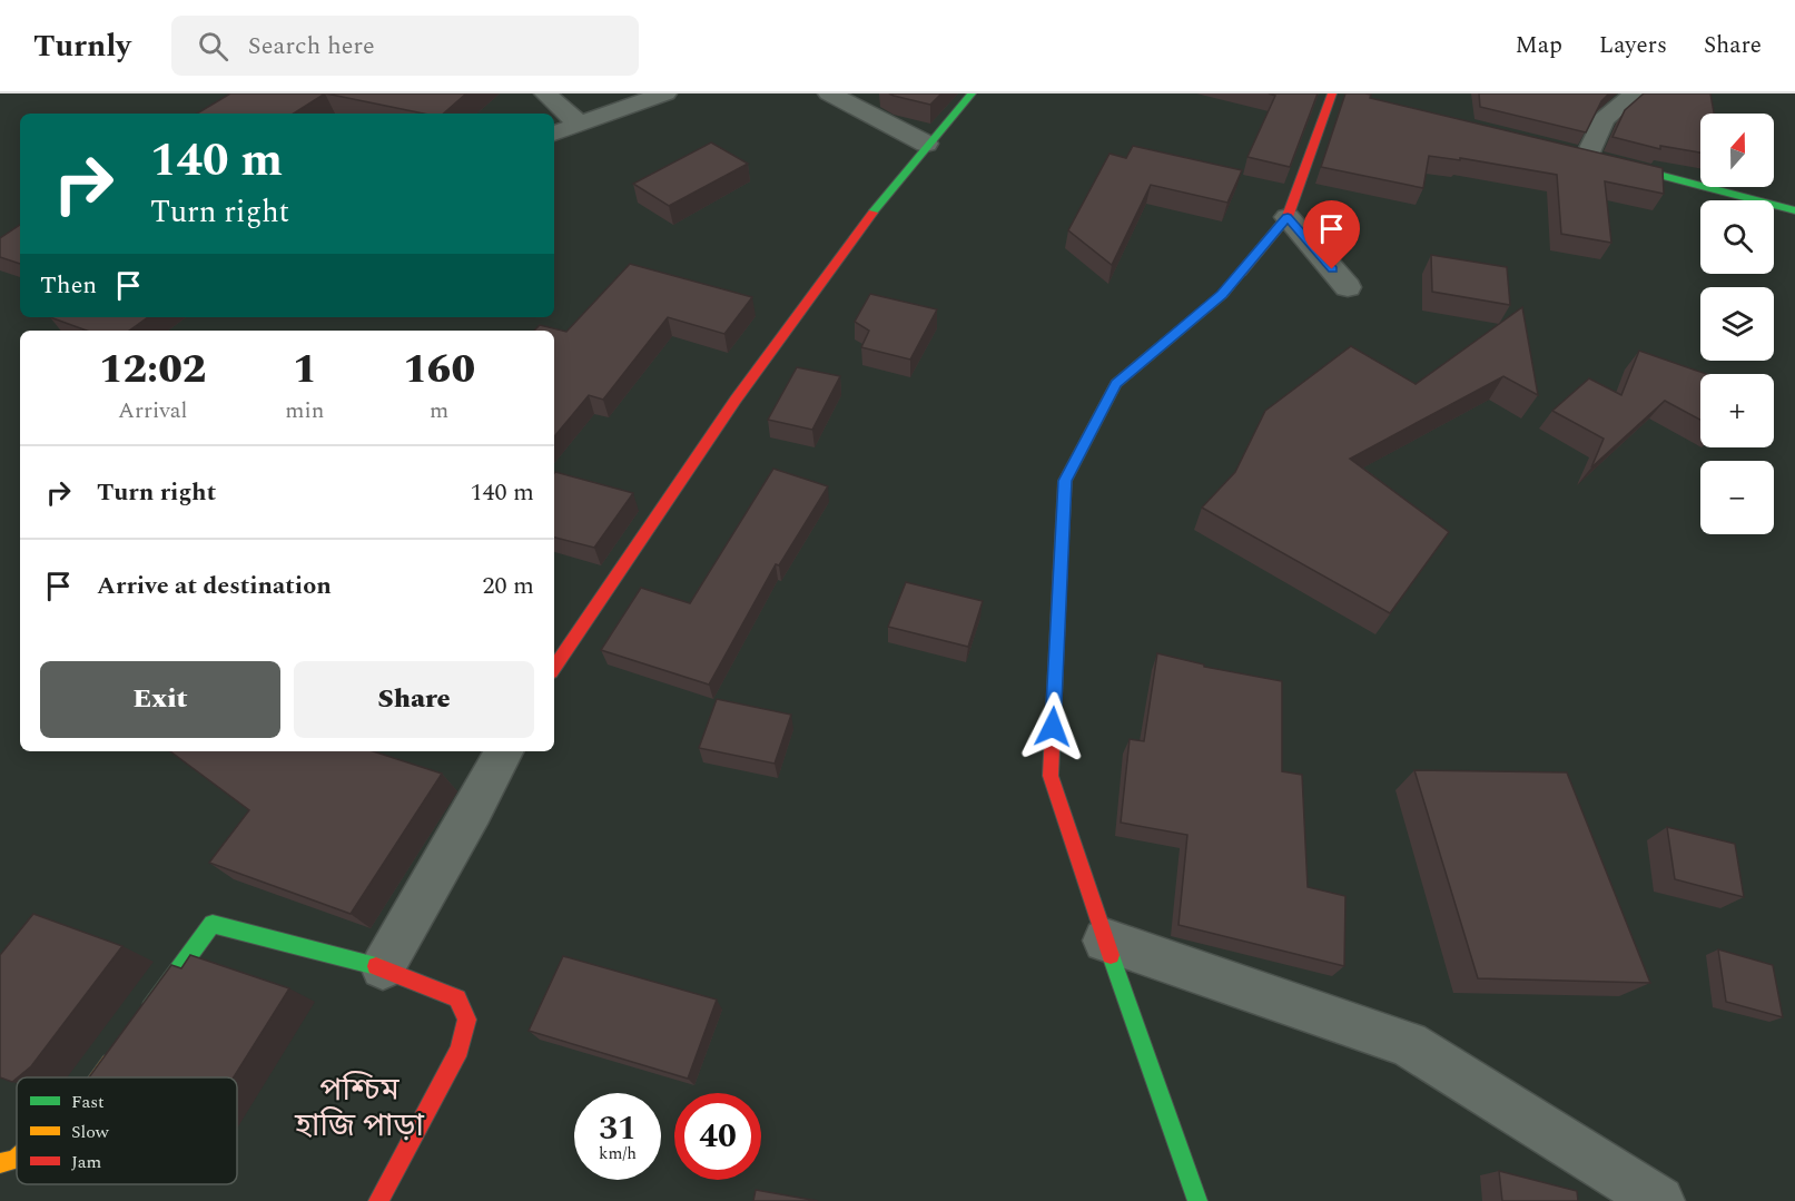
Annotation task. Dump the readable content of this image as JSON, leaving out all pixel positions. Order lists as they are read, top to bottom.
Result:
{
  "districts": ["পশ্চিম হাজি পাড়া"],
  "legend": ["Fast", "Slow", "Jam"],
  "north": "top",
  "page": {
    "header": "Turnly",
    "search": "Search here",
    "nav": ["Map", "Layers", "Share"],
    "map_buttons": ["+", "−"],
    "turn": ["140 m", "Turn right"],
    "then": "Then",
    "eta": [
      "12:02",
      "Arrival",
      "1",
      "min",
      "160",
      "m"
    ],
    "list": [
      {
        "name": "Turn right",
        "value": "140 m"
      },
      {
        "name": "Arrive at destination",
        "value": "20 m"
      }
    ],
    "buttons": ["Exit", "Share"],
    "speed": "31 km/h",
    "limit": "40"
  }
}
